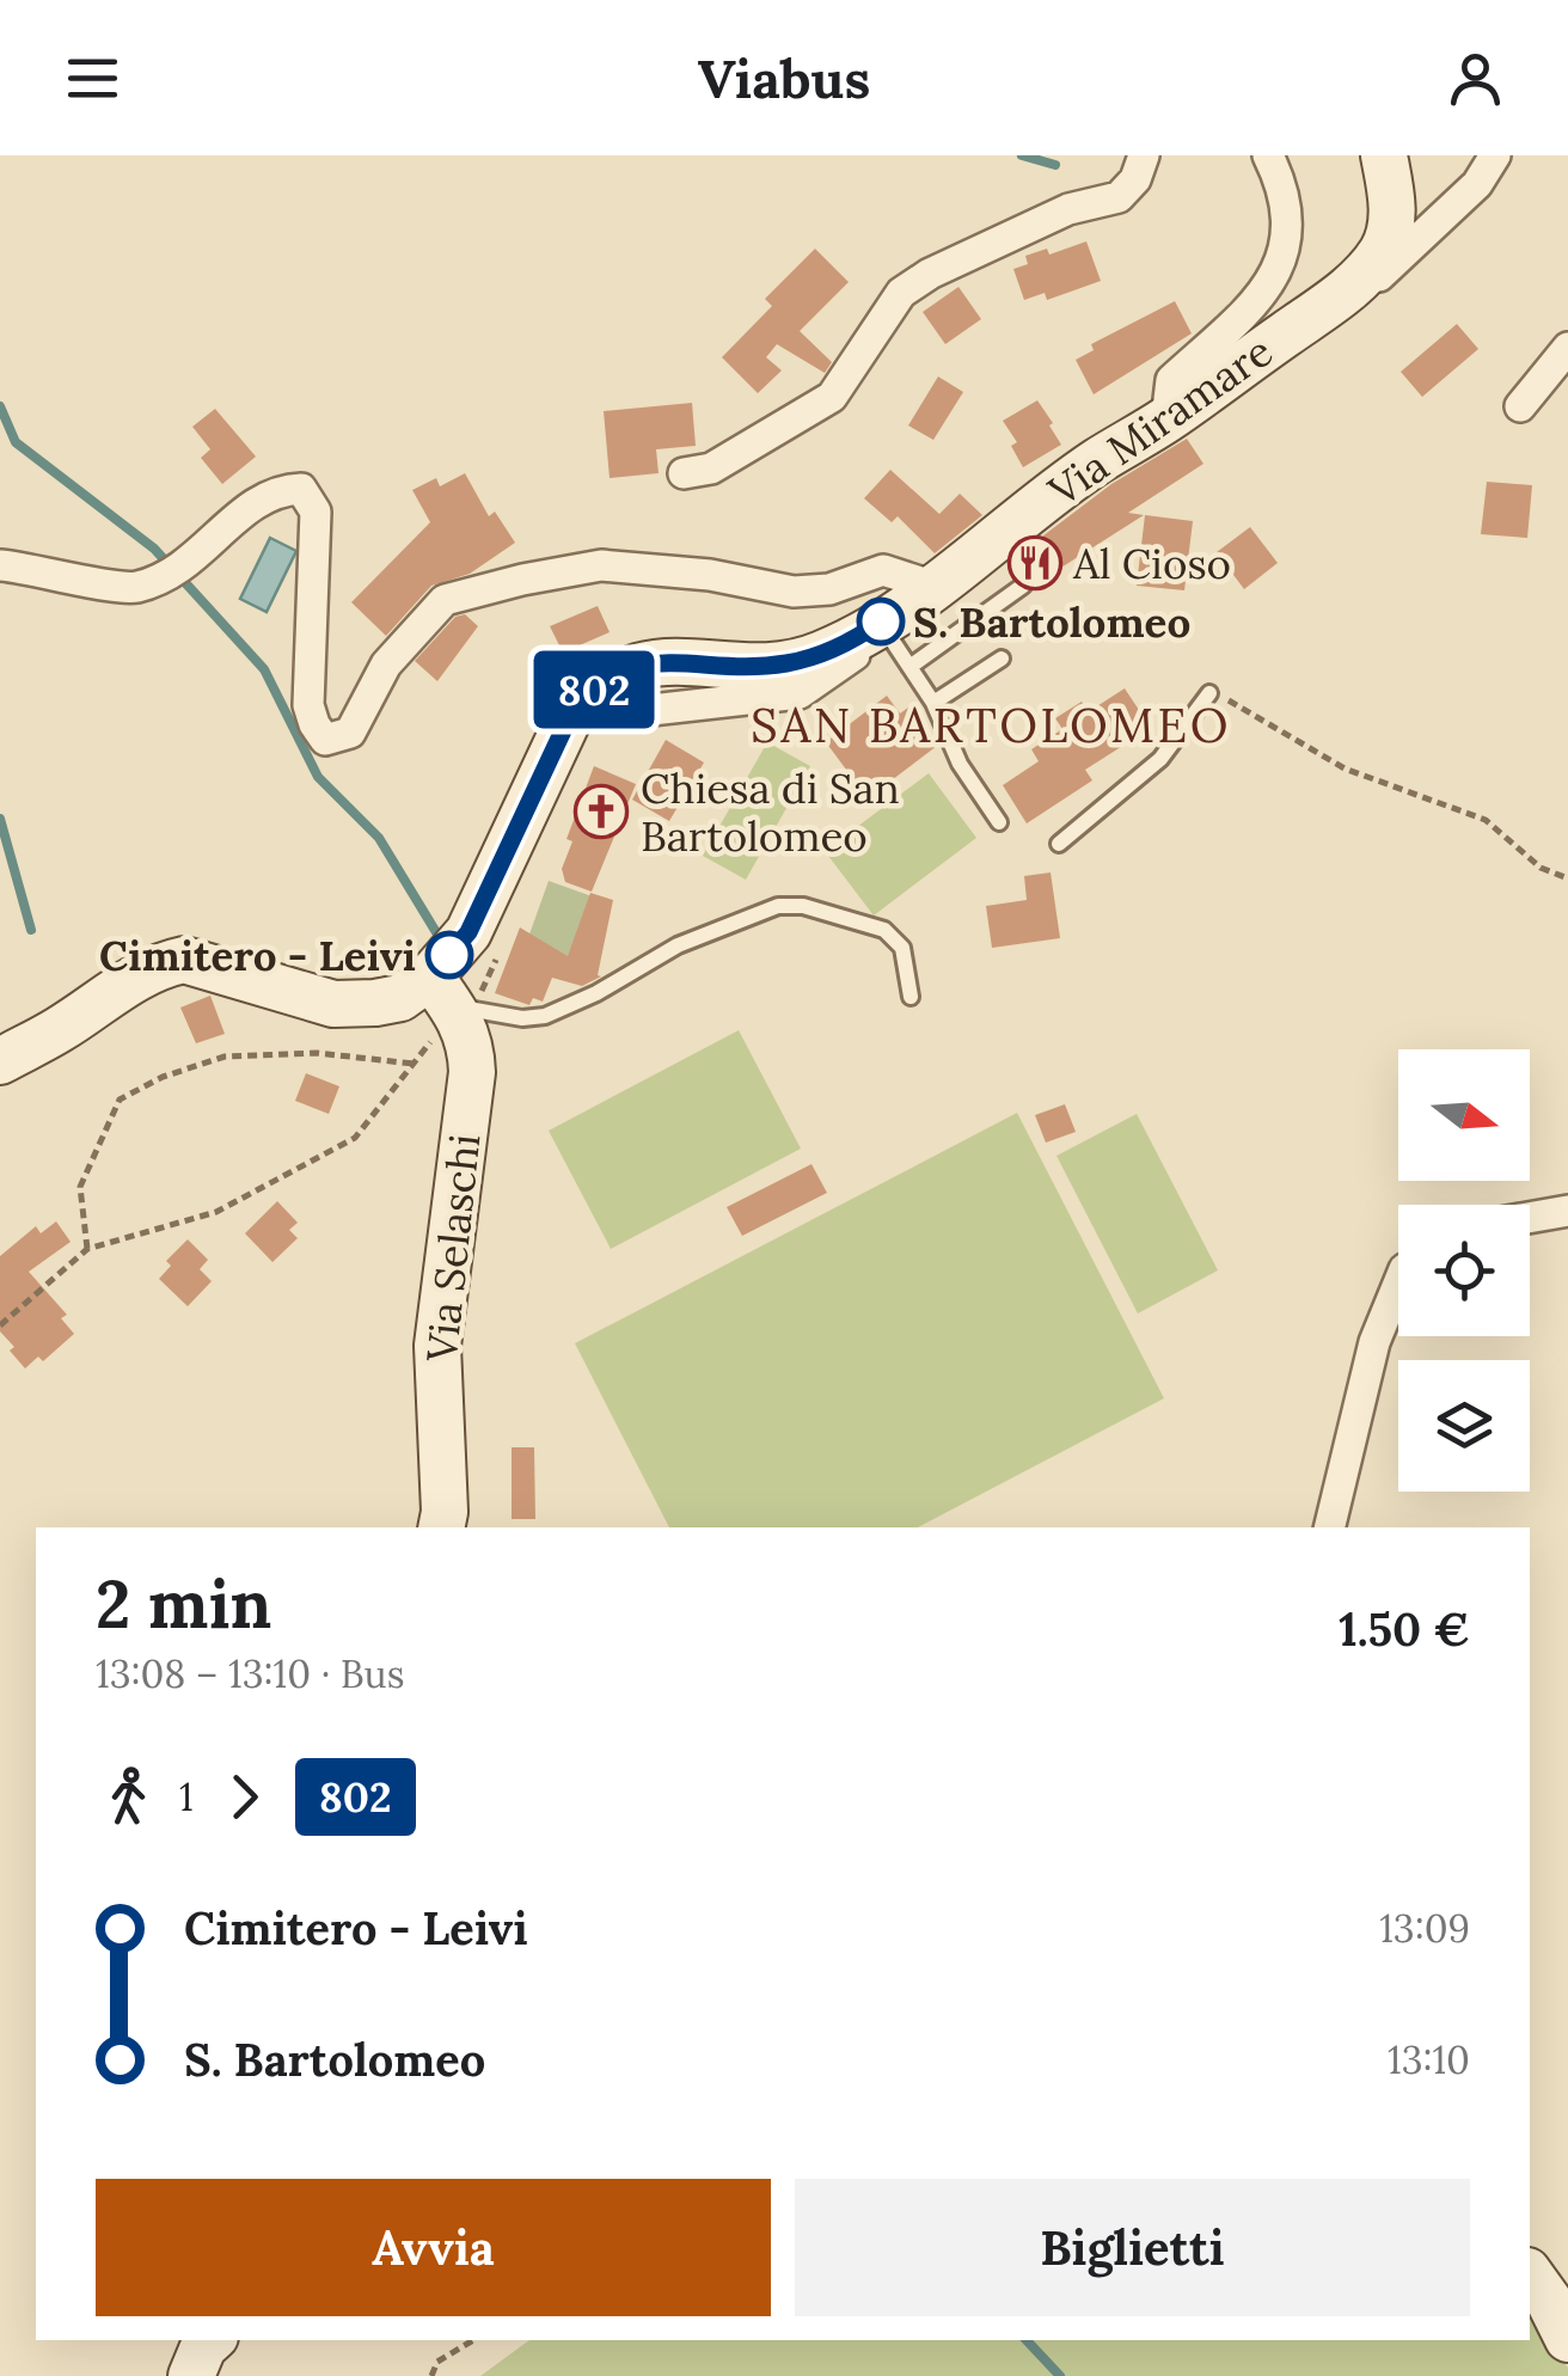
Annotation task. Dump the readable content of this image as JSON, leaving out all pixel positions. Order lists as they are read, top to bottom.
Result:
{
  "streets": {
    "street": ["Via Miramare", "Via Selaschi"]
  },
  "crossings": [
    ["Via Miramare", "Via Selaschi"]
  ],
  "districts": ["SAN BARTOLOMEO"],
  "places": {
    "restaurant": ["Al Cioso"],
    "other": ["S. Bartolomeo", "Cimitero - Leivi"],
    "church": ["Chiesa di San Bartolomeo"]
  },
  "lines": ["bus line 802"],
  "north": "right",
  "page": {
    "header": "Viabus",
    "on_map": "802",
    "heading": ["2 min", "13:08 – 13:10 · Bus", "1.50 €"],
    "legs": ["1", "802"],
    "list": [
      {
        "name": "Cimitero - Leivi",
        "value": "13:09"
      },
      {
        "name": "S. Bartolomeo",
        "value": "13:10"
      }
    ],
    "buttons": ["Avvia", "Biglietti"]
  }
}
